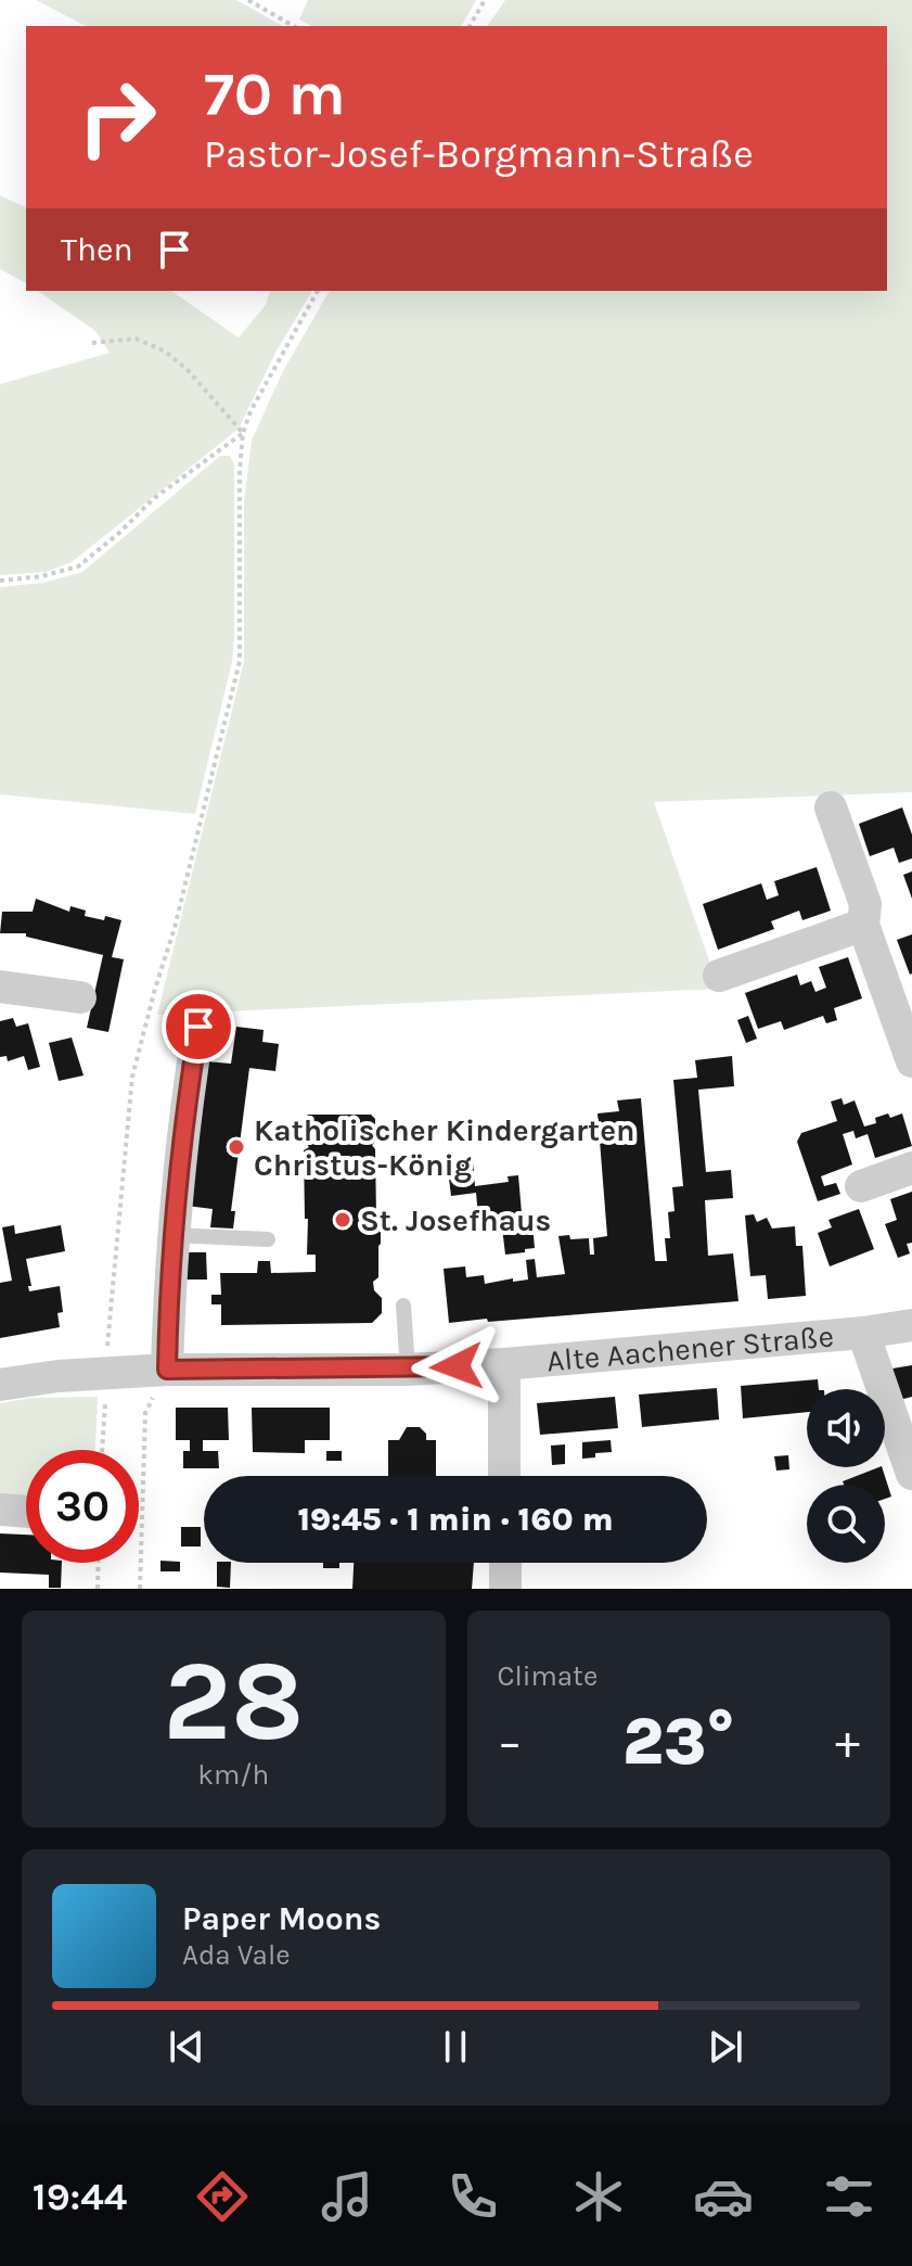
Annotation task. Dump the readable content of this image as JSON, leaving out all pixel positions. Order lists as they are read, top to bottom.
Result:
{
  "streets": {
    "street": ["Alte Aachener Straße"]
  },
  "places": ["Katholischer Kindergarten Christus-König", "St. Josefhaus"],
  "page": {
    "turn": ["70 m", "Pastor-Josef-Borgmann-Straße"],
    "then": "Then",
    "limit": "30",
    "trip": "19:45 · 1 min · 160 m",
    "tile": [
      ["28", "km/h"],
      "Climate"
    ],
    "heat": ["−", "23°", "+"],
    "song": ["Paper Moons", "Ada Vale"],
    "tabs": "19:44"
  }
}
